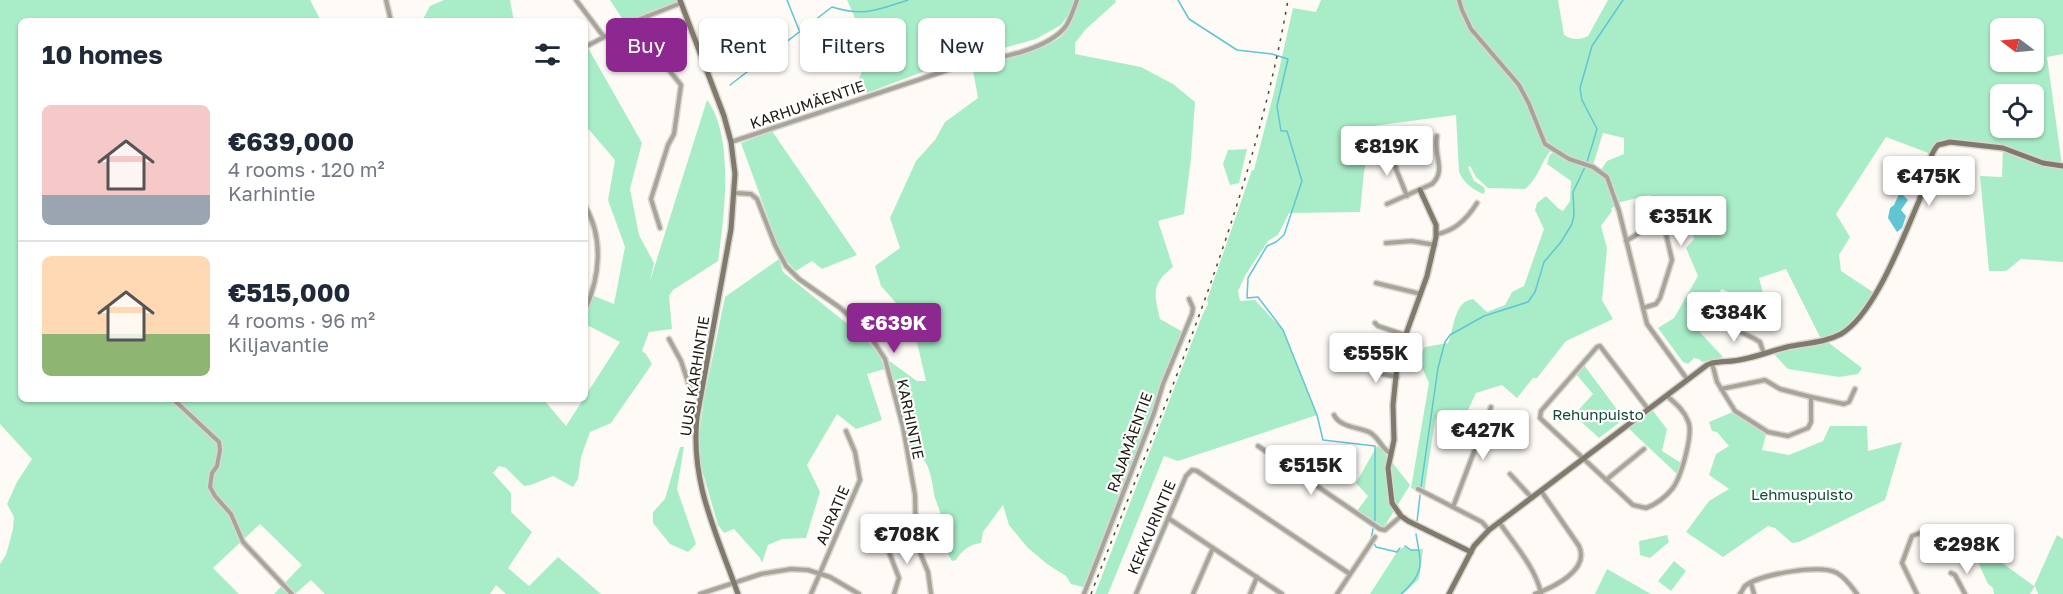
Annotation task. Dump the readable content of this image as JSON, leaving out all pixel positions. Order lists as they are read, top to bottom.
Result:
{
  "streets": {
    "street": [
      "KARHUMÄENTIE",
      "UUSI KARHINTIE",
      "KARHINTIE",
      "RAJAMÄENTIE",
      "AURATIE",
      "KEKKURINTIE"
    ]
  },
  "crossings": [
    ["UUSI KARHINTIE", "KARHINTIE"]
  ],
  "parks": ["Rehunpuisto", "Lehmuspuisto"],
  "north": "left",
  "page": {
    "chip": [
      "Buy",
      "Rent",
      "Filters",
      "New"
    ],
    "heading": "10 homes",
    "list": [
      {
        "name": "€639,000",
        "note": "4 rooms · 120 m² · Karhintie"
      },
      {
        "name": "€515,000",
        "note": "4 rooms · 96 m² · Kiljavantie"
      }
    ],
    "price": [
      "€819K",
      "€475K",
      "€351K",
      "€384K",
      "€639K",
      "€555K",
      "€427K",
      "€515K",
      "€708K",
      "€298K"
    ]
  }
}
